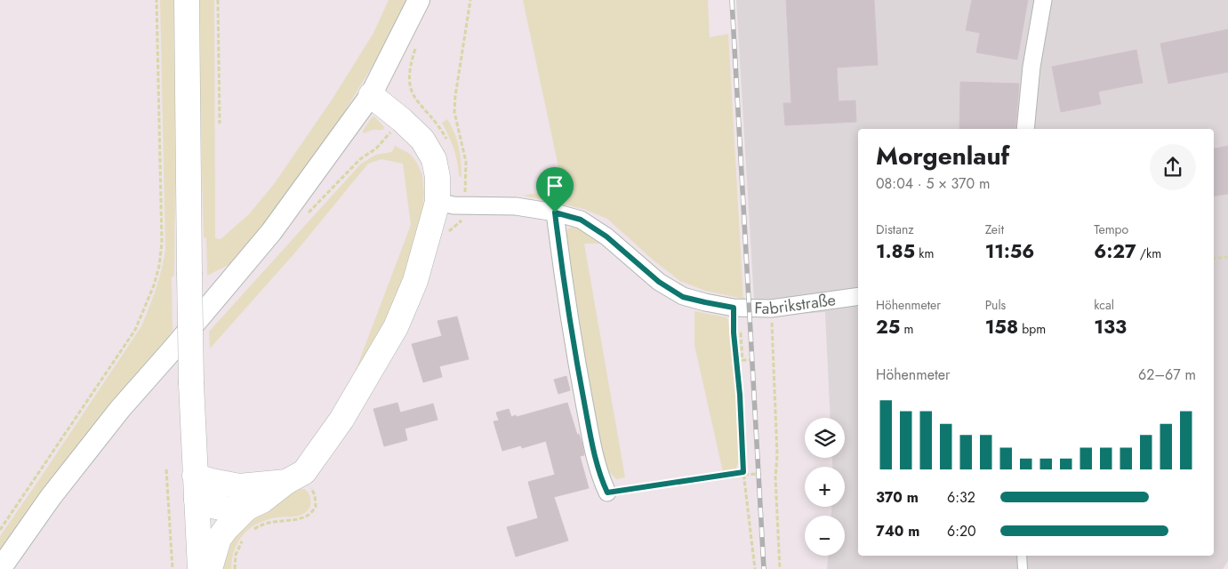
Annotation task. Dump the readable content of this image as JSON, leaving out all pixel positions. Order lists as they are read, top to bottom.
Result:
{
  "streets": {
    "street": ["Fabrikstraße"]
  },
  "page": {
    "heading": ["Morgenlauf", "08:04 · 5 × 370 m"],
    "stats": [
      ["Distanz", "1.85 km"],
      ["Zeit", "11:56"],
      ["Tempo", "6:27 /km"],
      ["Höhenmeter", "25 m"],
      ["Puls", "158 bpm"],
      ["kcal", "133"]
    ],
    "chart": ["Höhenmeter", "62–67 m"],
    "map_buttons": ["+", "−"],
    "list": [
      {
        "name": "370 m",
        "note": "6:32"
      },
      {
        "name": "740 m",
        "note": "6:20"
      }
    ]
  }
}
